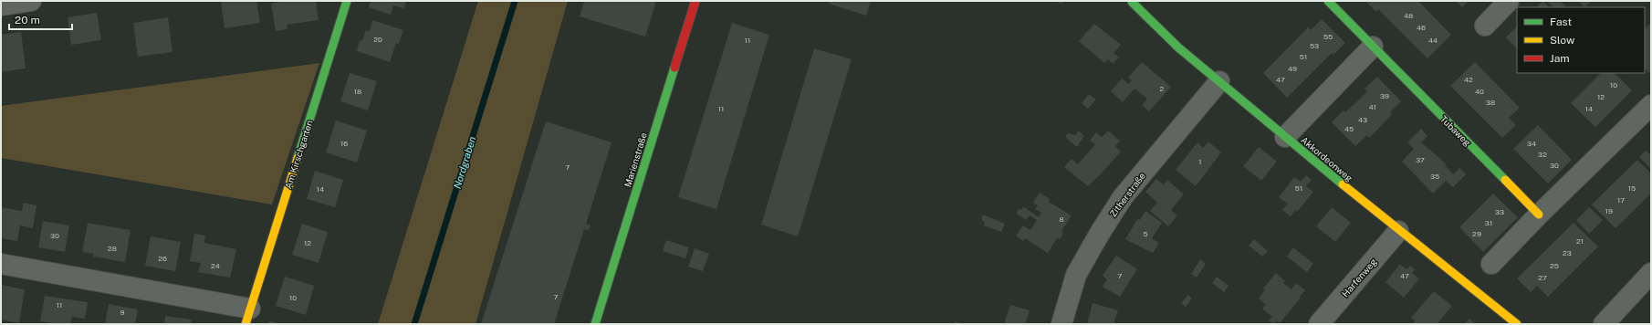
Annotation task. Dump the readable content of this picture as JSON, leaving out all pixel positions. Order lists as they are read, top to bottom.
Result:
{
  "streets": {
    "street": [
      "Tubaweg",
      "Am Kirschgarten",
      "Akkordeonweg",
      "Marienstraße",
      "Zitherstraße",
      "Harfenweg"
    ]
  },
  "crossings": [
    ["Akkordeonweg", "Zitherstraße"],
    ["Akkordeonweg", "Harfenweg"]
  ],
  "water": ["Nordgraben"],
  "house_numbers": [
    "48",
    "46",
    "55",
    "20",
    "11",
    "44",
    "53",
    "51",
    "49",
    "47",
    "42",
    "10",
    "2",
    "18",
    "40",
    "39",
    "12",
    "38",
    "41",
    "11",
    "14",
    "43",
    "45",
    "16",
    "34",
    "32",
    "37",
    "1",
    "30",
    "7",
    "35",
    "51",
    "15",
    "14",
    "17",
    "19",
    "33",
    "8",
    "31",
    "5",
    "29",
    "30",
    "21",
    "12",
    "28",
    "23",
    "26",
    "24",
    "25",
    "7",
    "47",
    "27",
    "7",
    "10",
    "11",
    "9"
  ],
  "legend": ["Fast", "Slow", "Jam"],
  "scale_bar": "20 m"
}
